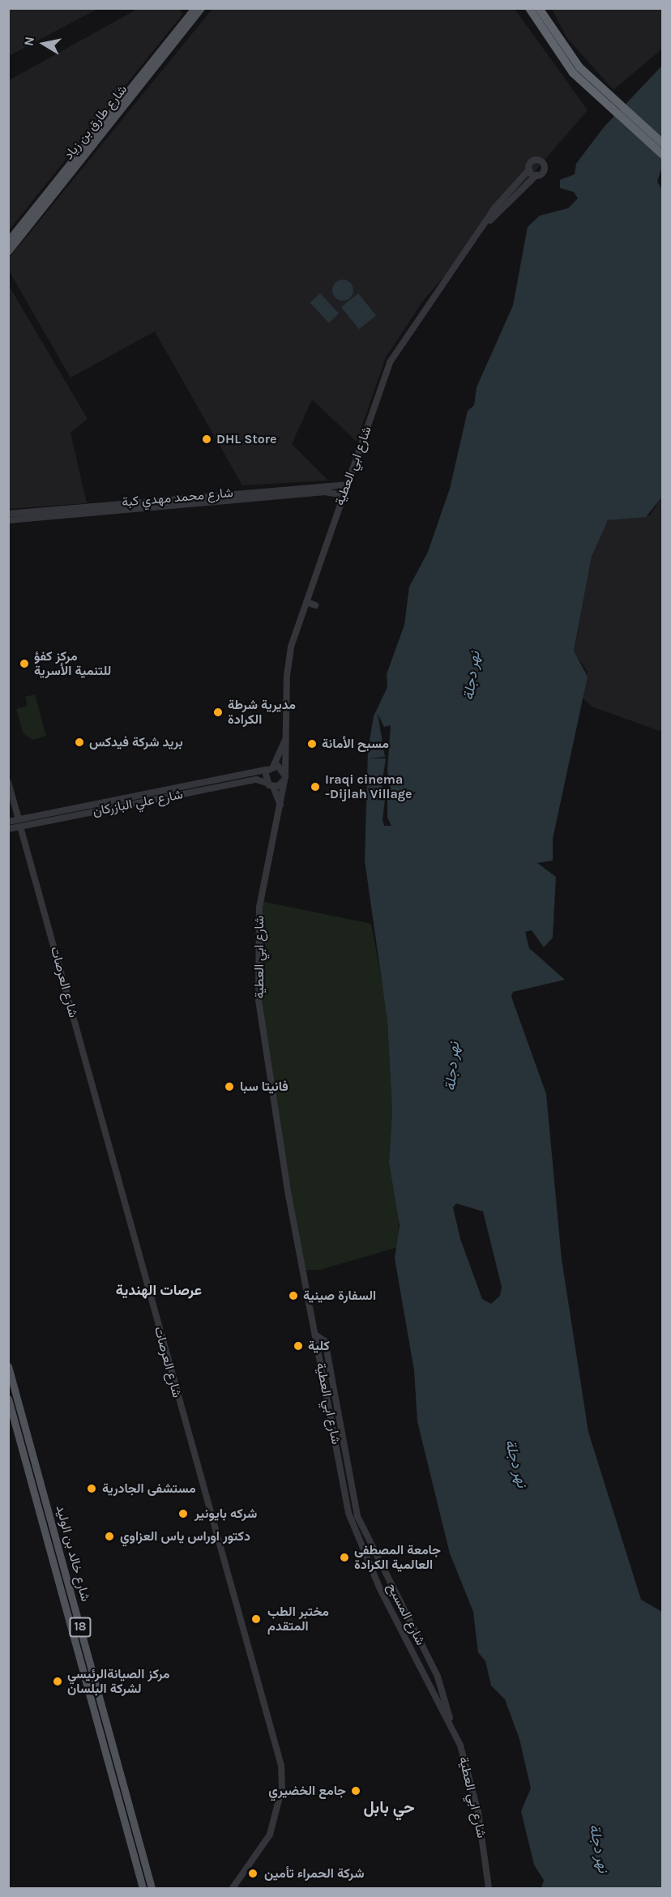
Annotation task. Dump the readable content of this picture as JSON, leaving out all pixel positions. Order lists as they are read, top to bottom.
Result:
{
  "streets": {
    "main road": ["شارع طارق بن زياد", "شارع خالد بن الوليد", "18"],
    "street": [
      "شارع ابي العطية",
      "شارع محمد مهدي كبة",
      "شارع علي البازركان",
      "شارع العرصات",
      "شارع المسبح"
    ]
  },
  "crossings": [
    ["شارع ابي العطية", "شارع محمد مهدي كبة"],
    ["شارع ابي العطية", "شارع علي البازركان"],
    ["شارع ابي العطية", "شارع المسبح"],
    ["شارع علي البازركان", "شارع العرصات"]
  ],
  "districts": ["عرصات الهندية", "حي بابل"],
  "water": ["نهر دجلة"],
  "places": [
    "DHL Store",
    "مركز كفؤ للتنمية الأسرية",
    "مديرية شرطة الكرادة",
    "بريد شركة فيدكس",
    "مسبح الأمانة",
    "Iraqi cinema -Dijlah Village",
    "فانيتا سبا",
    "السفارة صينية",
    "كلية",
    "مستشفى الجادرية",
    "شركه بايونير",
    "دكتور اوراس ياس العزاوي",
    "جامعة المصطفى العالمية الكرادة",
    "مختبر الطب المتقدم",
    "مركز الصيانةالرئيسي لشركة البلسان",
    "جامع الخضيري",
    "شركة الحمراء تأمين"
  ],
  "north": "left"
}
